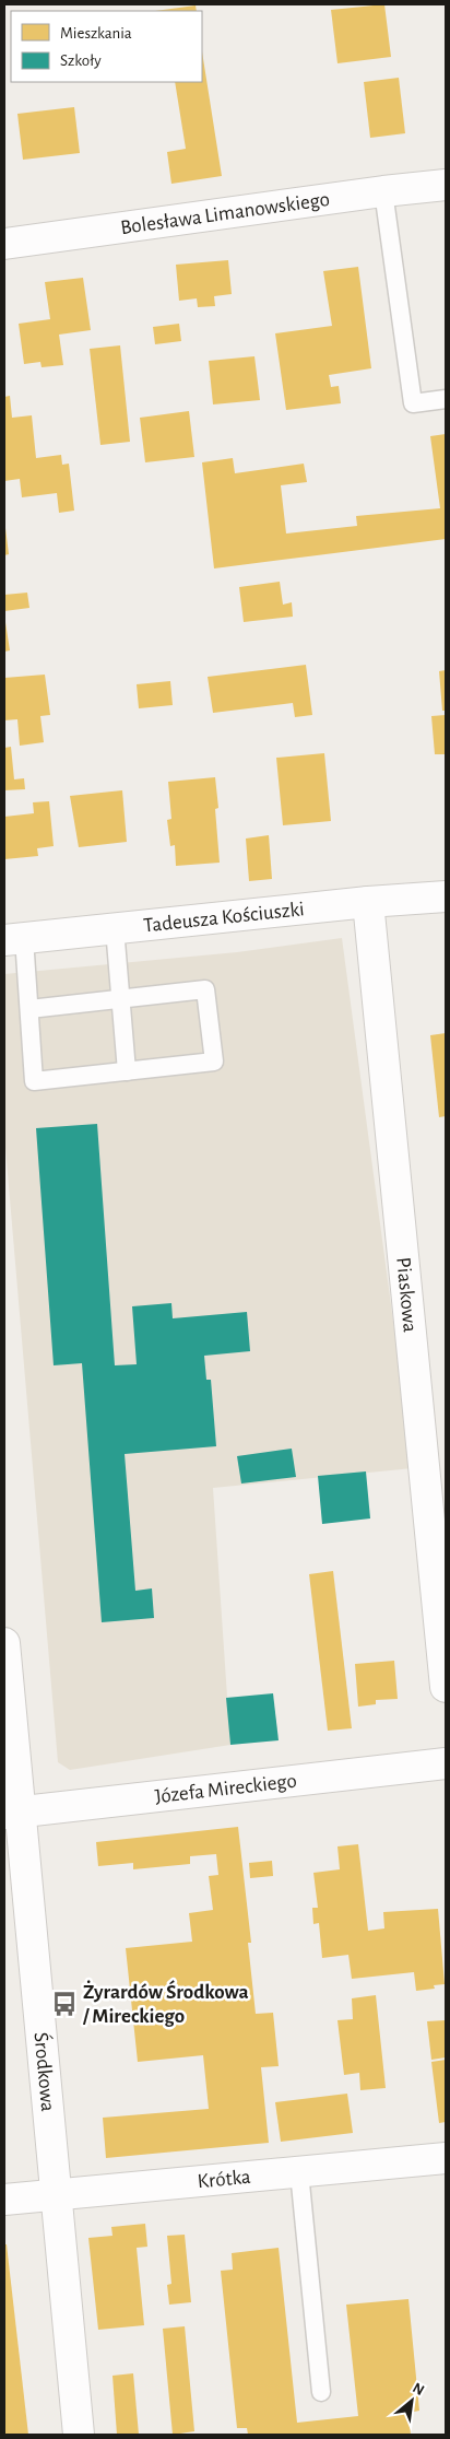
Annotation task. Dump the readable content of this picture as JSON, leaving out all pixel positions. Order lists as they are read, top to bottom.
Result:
{
  "streets": {
    "street": [
      "Bolesława Limanowskiego",
      "Tadeusza Kościuszki",
      "Piaskowa",
      "Józefa Mireckiego",
      "Środkowa",
      "Krótka"
    ]
  },
  "crossings": [
    ["Tadeusza Kościuszki", "Piaskowa"],
    ["Józefa Mireckiego", "Środkowa"],
    ["Środkowa", "Krótka"]
  ],
  "places": {
    "bus stop": ["Żyrardów Środkowa / Mireckiego"]
  },
  "legend": ["Mieszkania", "Szkoły"],
  "north": "top right"
}
